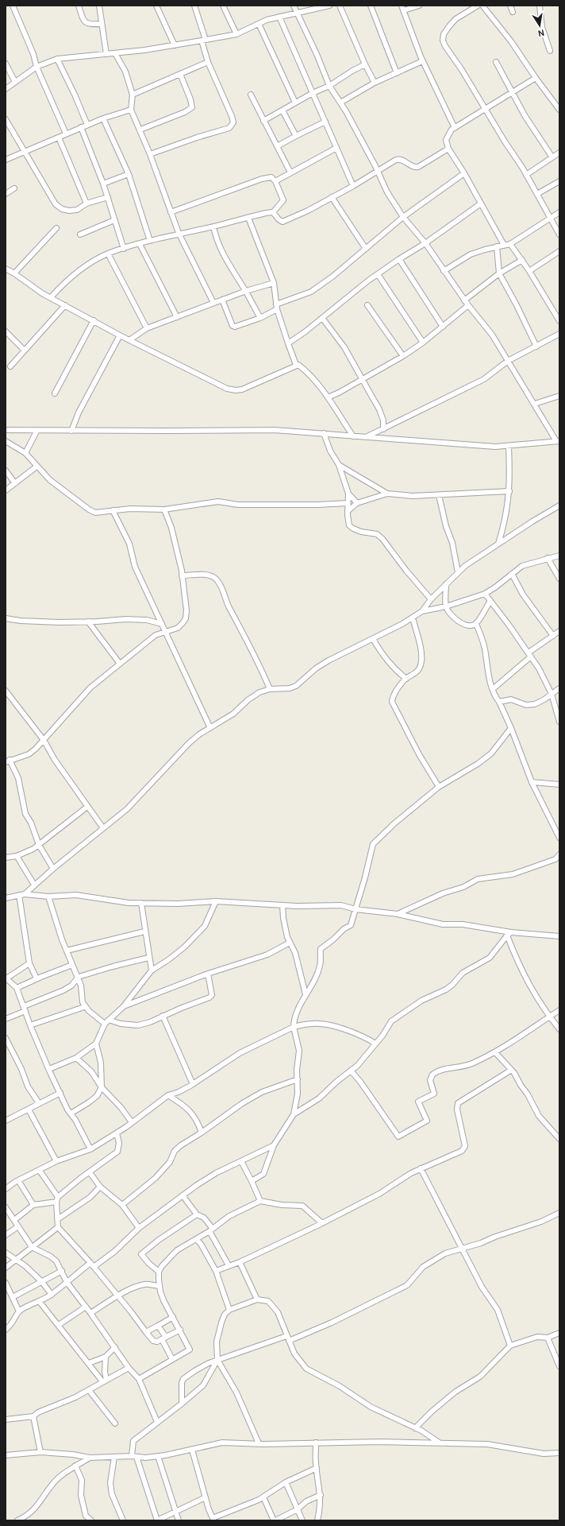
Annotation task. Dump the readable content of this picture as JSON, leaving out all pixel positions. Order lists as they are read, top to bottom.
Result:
{
  "north": "bottom"
}
